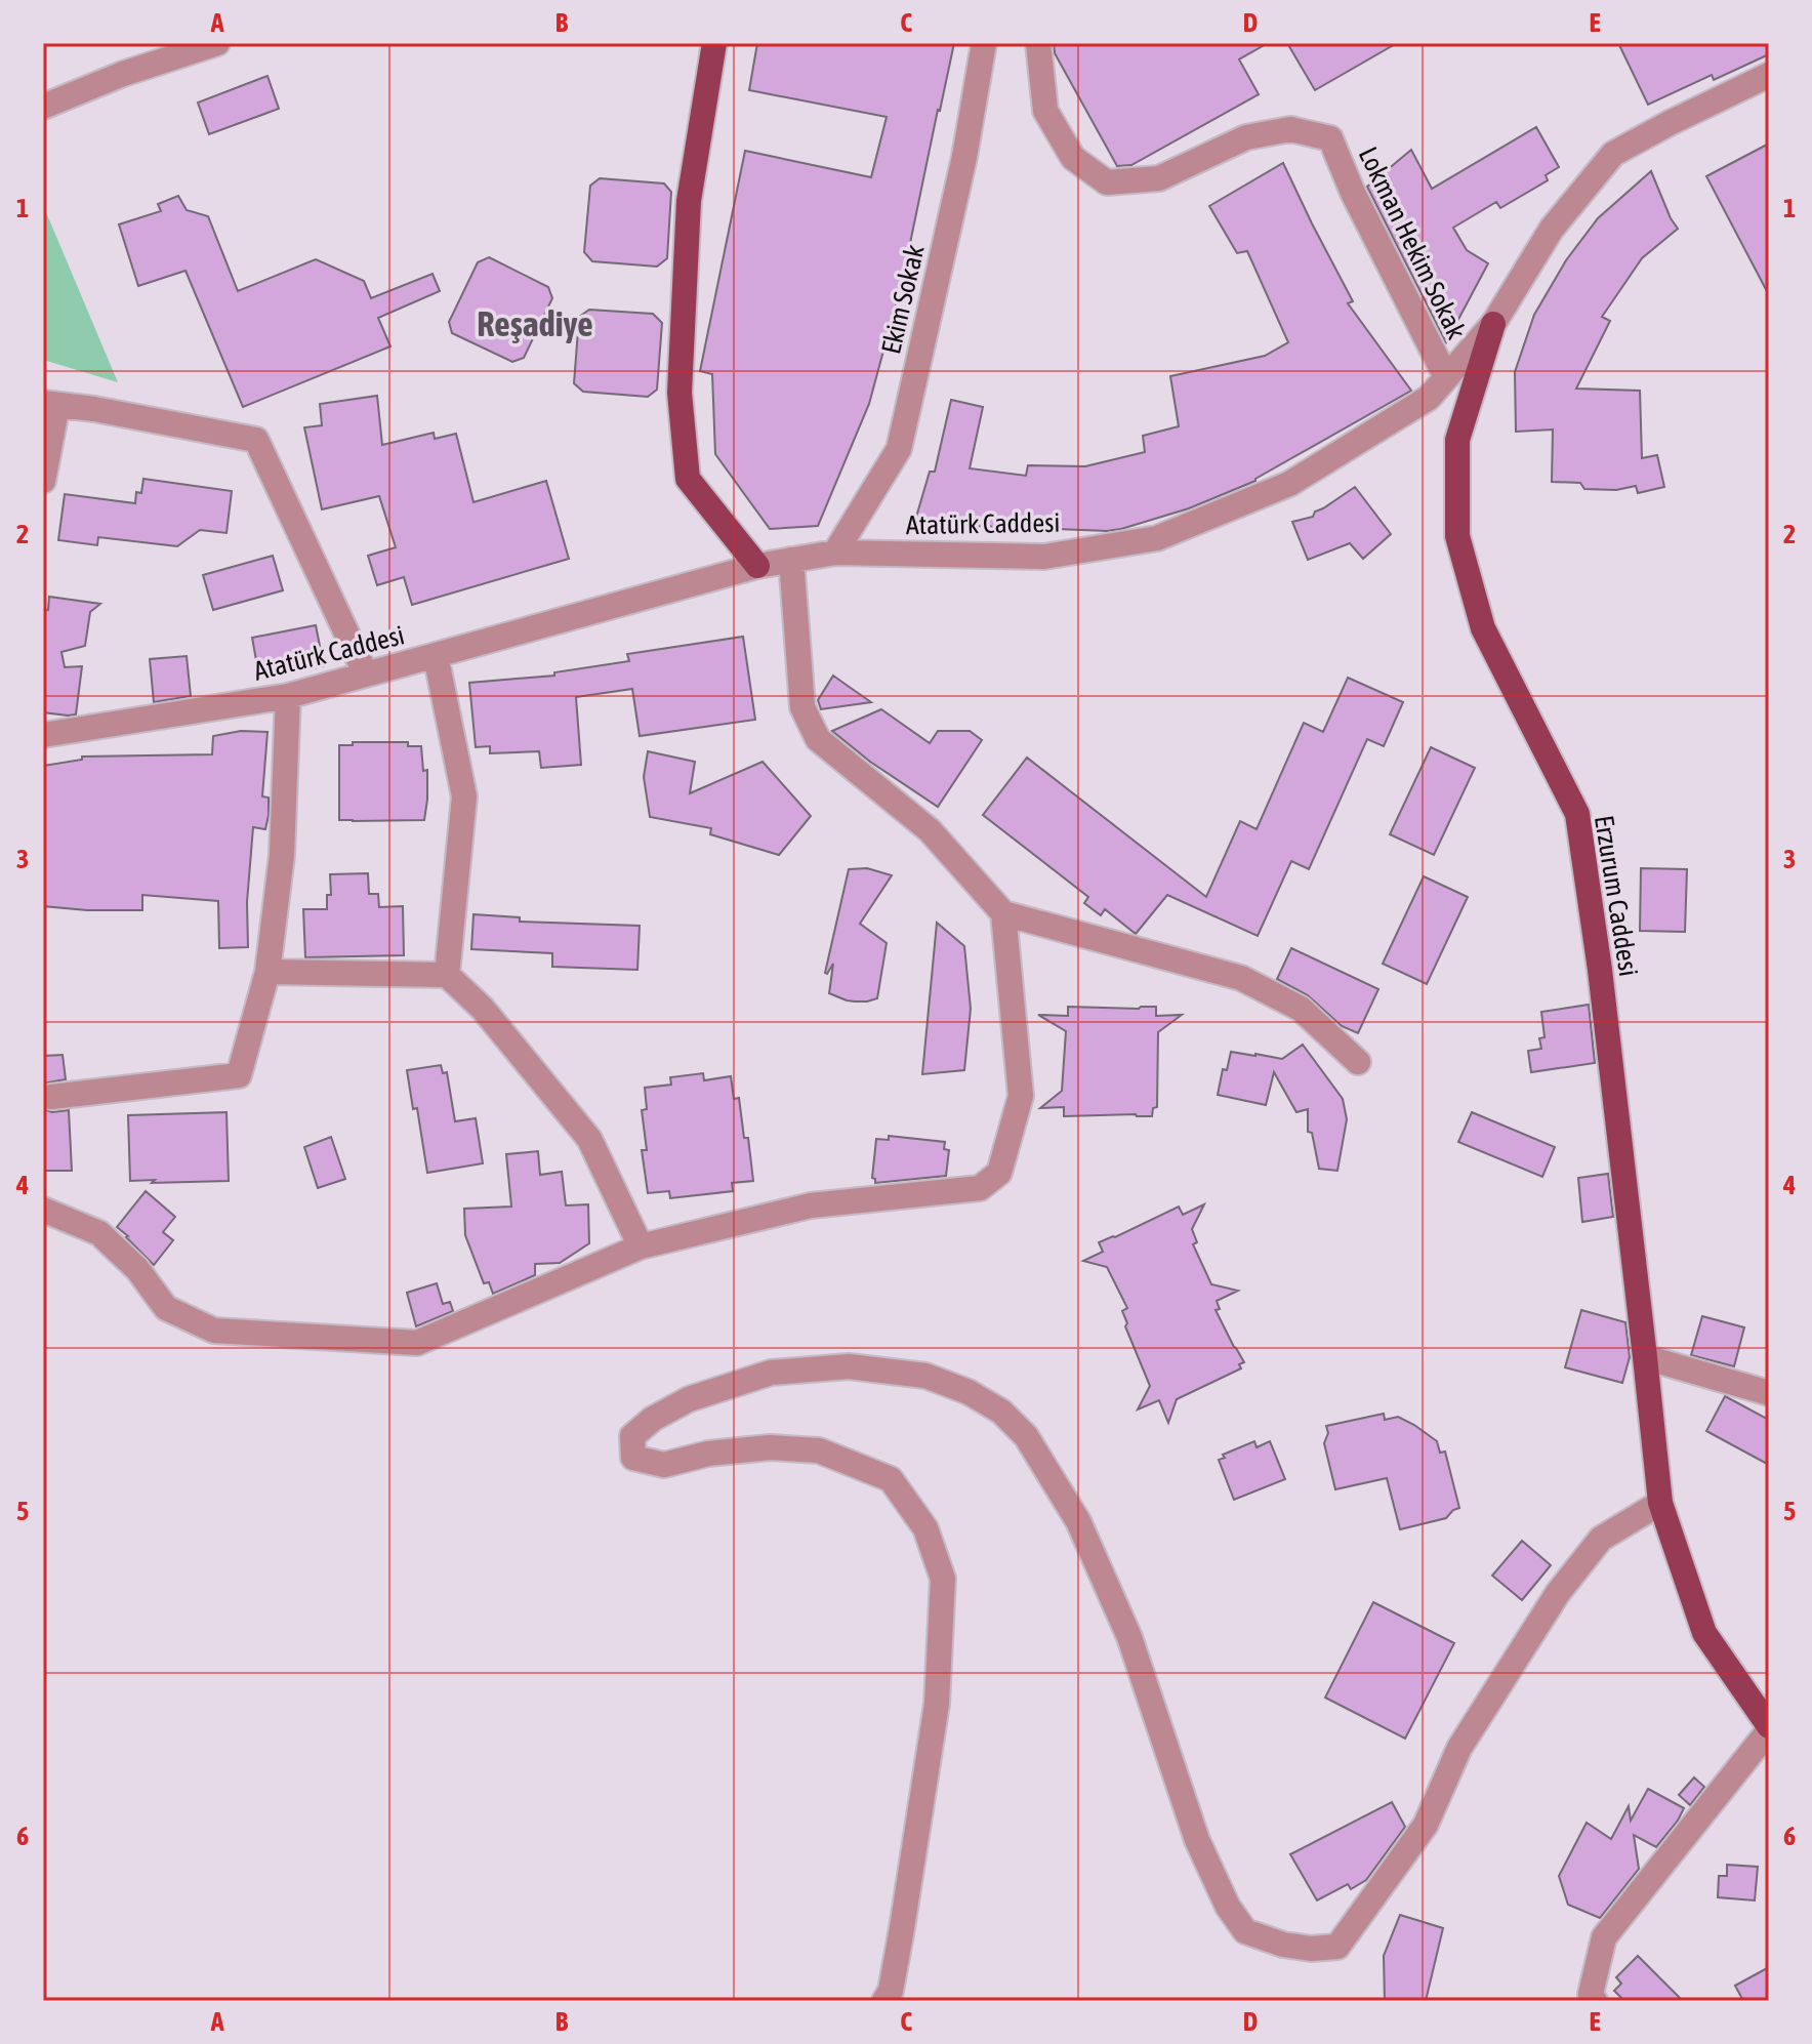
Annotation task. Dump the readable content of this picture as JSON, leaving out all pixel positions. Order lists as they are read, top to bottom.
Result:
{
  "streets": {
    "main road": ["Erzurum Caddesi"],
    "street": ["Lokman Hekim Sokak", "Ekim Sokak", "Atatürk Caddesi"]
  },
  "crossings": [
    ["Lokman Hekim Sokak", "Atatürk Caddesi"],
    ["Ekim Sokak", "Atatürk Caddesi"],
    ["Atatürk Caddesi", "Erzurum Caddesi"]
  ],
  "districts": ["Reşadiye"],
  "grid": {
    "columns": [
      "A",
      "B",
      "C",
      "D",
      "E"
    ],
    "rows": [
      "1",
      "2",
      "3",
      "4",
      "5",
      "6"
    ]
  }
}
